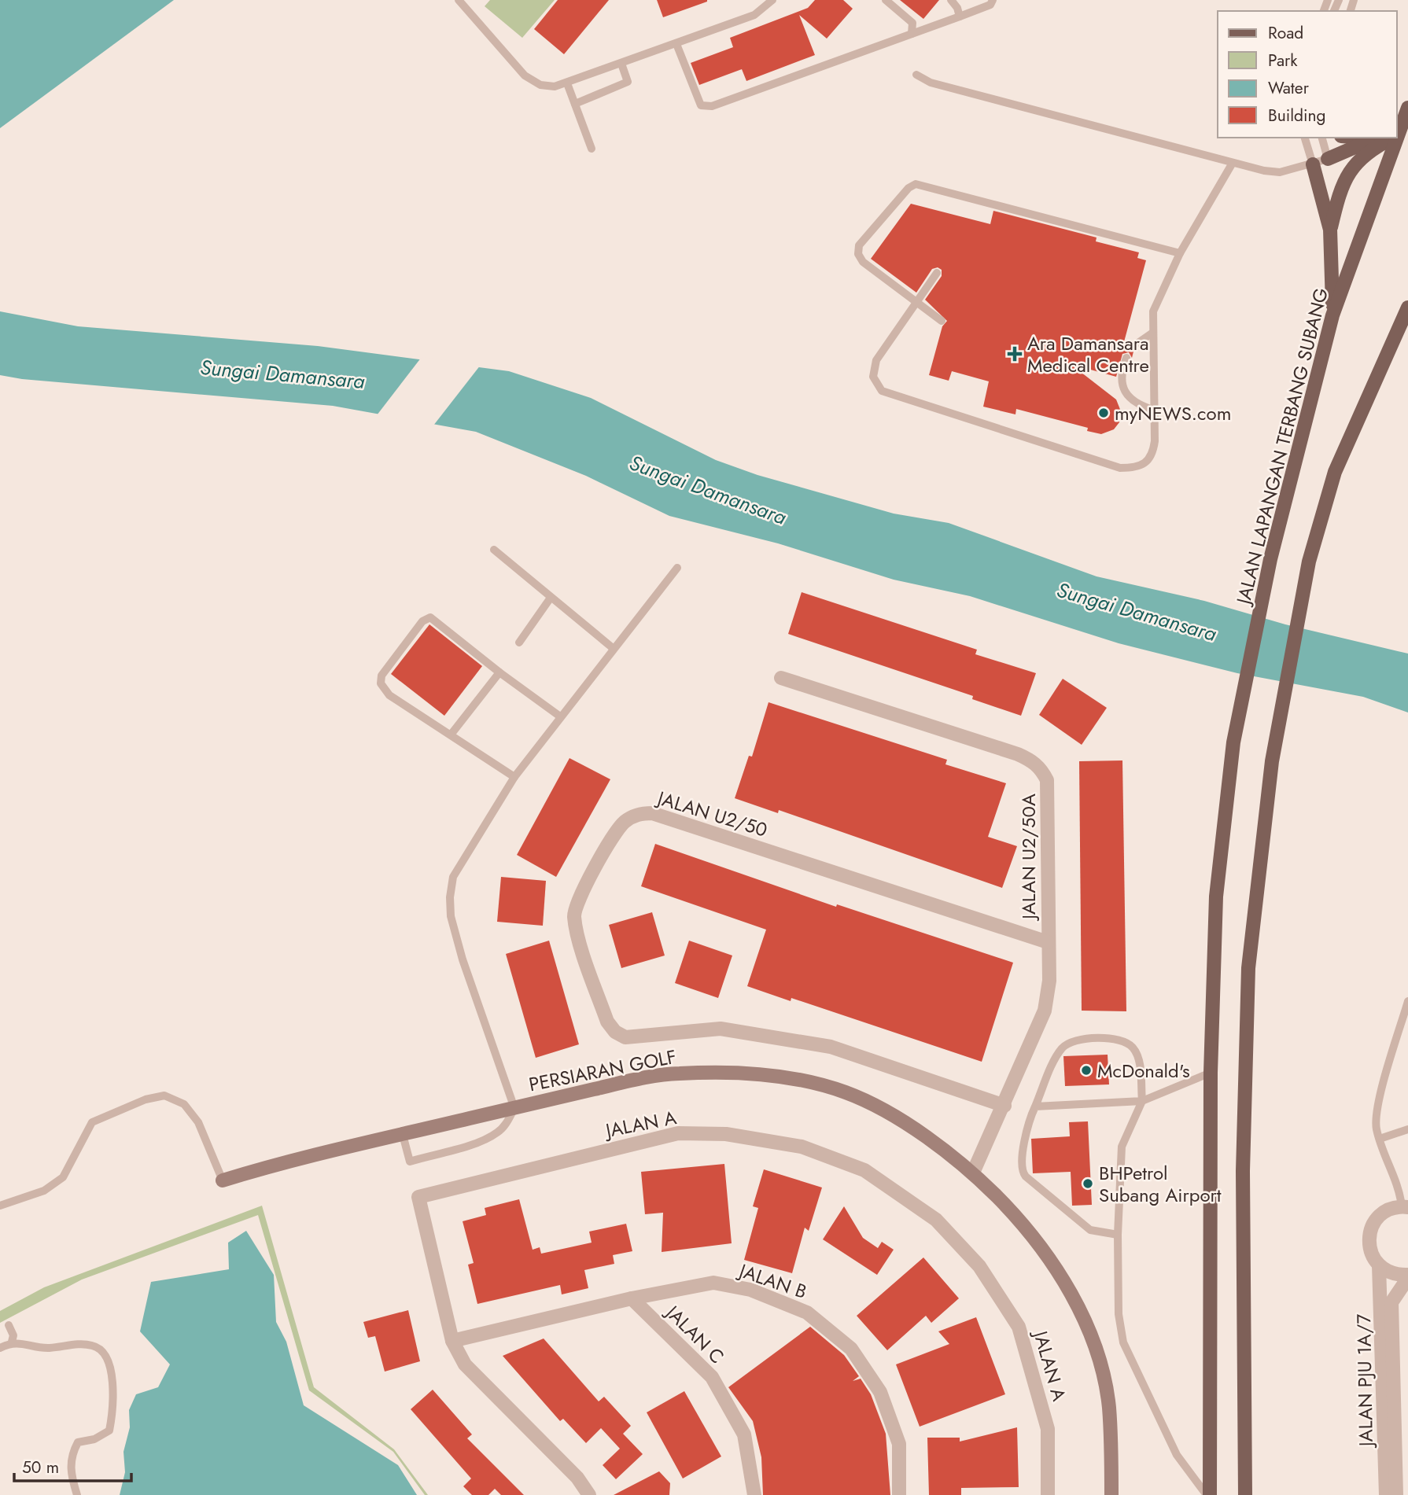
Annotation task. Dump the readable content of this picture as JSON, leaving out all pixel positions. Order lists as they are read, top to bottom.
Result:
{
  "streets": {
    "main road": ["JALAN LAPANGAN TERBANG SUBANG"],
    "street": [
      "JALAN U2/50",
      "JALAN U2/50A",
      "PERSIARAN GOLF",
      "JALAN A",
      "JALAN B",
      "JALAN C",
      "JALAN PJU 1A/7"
    ]
  },
  "crossings": [
    ["JALAN U2/50", "JALAN U2/50A"],
    ["JALAN U2/50A", "PERSIARAN GOLF"],
    ["JALAN A", "JALAN B"],
    ["JALAN B", "JALAN C"]
  ],
  "water": ["Sungai Damansara"],
  "places": {
    "health": ["Ara Damansara Medical Centre"],
    "other": ["myNEWS.com", "McDonald's", "BHPetrol Subang Airport"]
  },
  "legend": [
    "Road",
    "Park",
    "Water",
    "Building"
  ],
  "scale_bar": "50 m"
}
